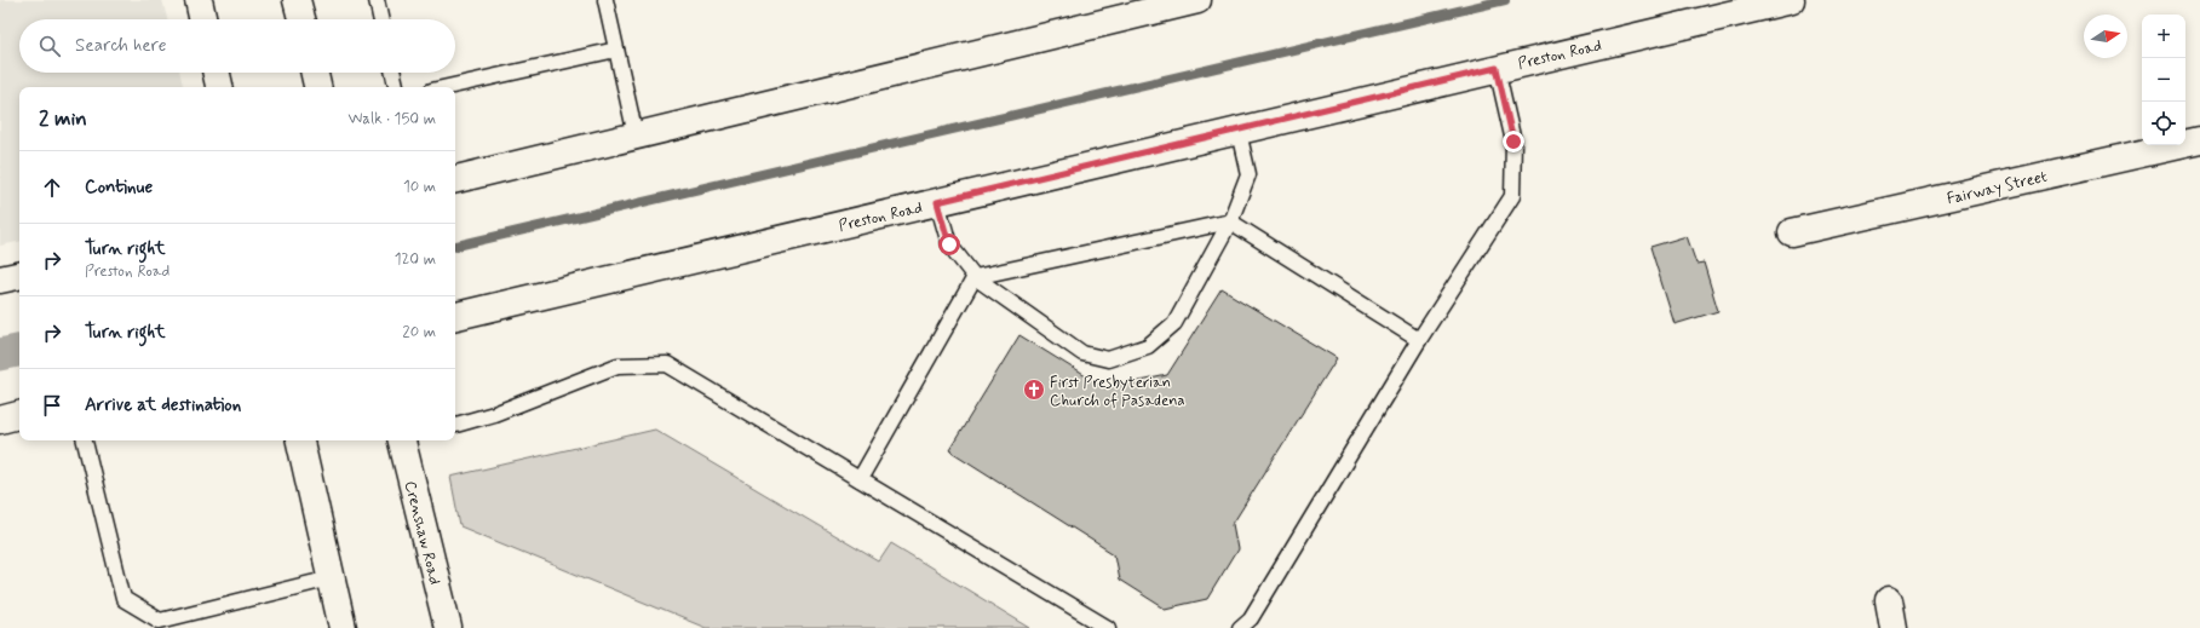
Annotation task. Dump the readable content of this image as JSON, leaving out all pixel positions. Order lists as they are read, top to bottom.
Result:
{
  "streets": {
    "main road": ["Preston Road", "Fairway Street", "Crenshaw Road"]
  },
  "places": {
    "church": ["First Presbyterian Church of Pasadena"]
  },
  "north": "right",
  "page": {
    "map_buttons": ["+", "−"],
    "search": "Search here",
    "heading": ["2 min", "Walk · 150 m"],
    "list": [
      ["Continue", "10 m"],
      ["Turn right", "Preston Road", "120 m"],
      ["Turn right", "20 m"],
      "Arrive at destination"
    ]
  }
}
